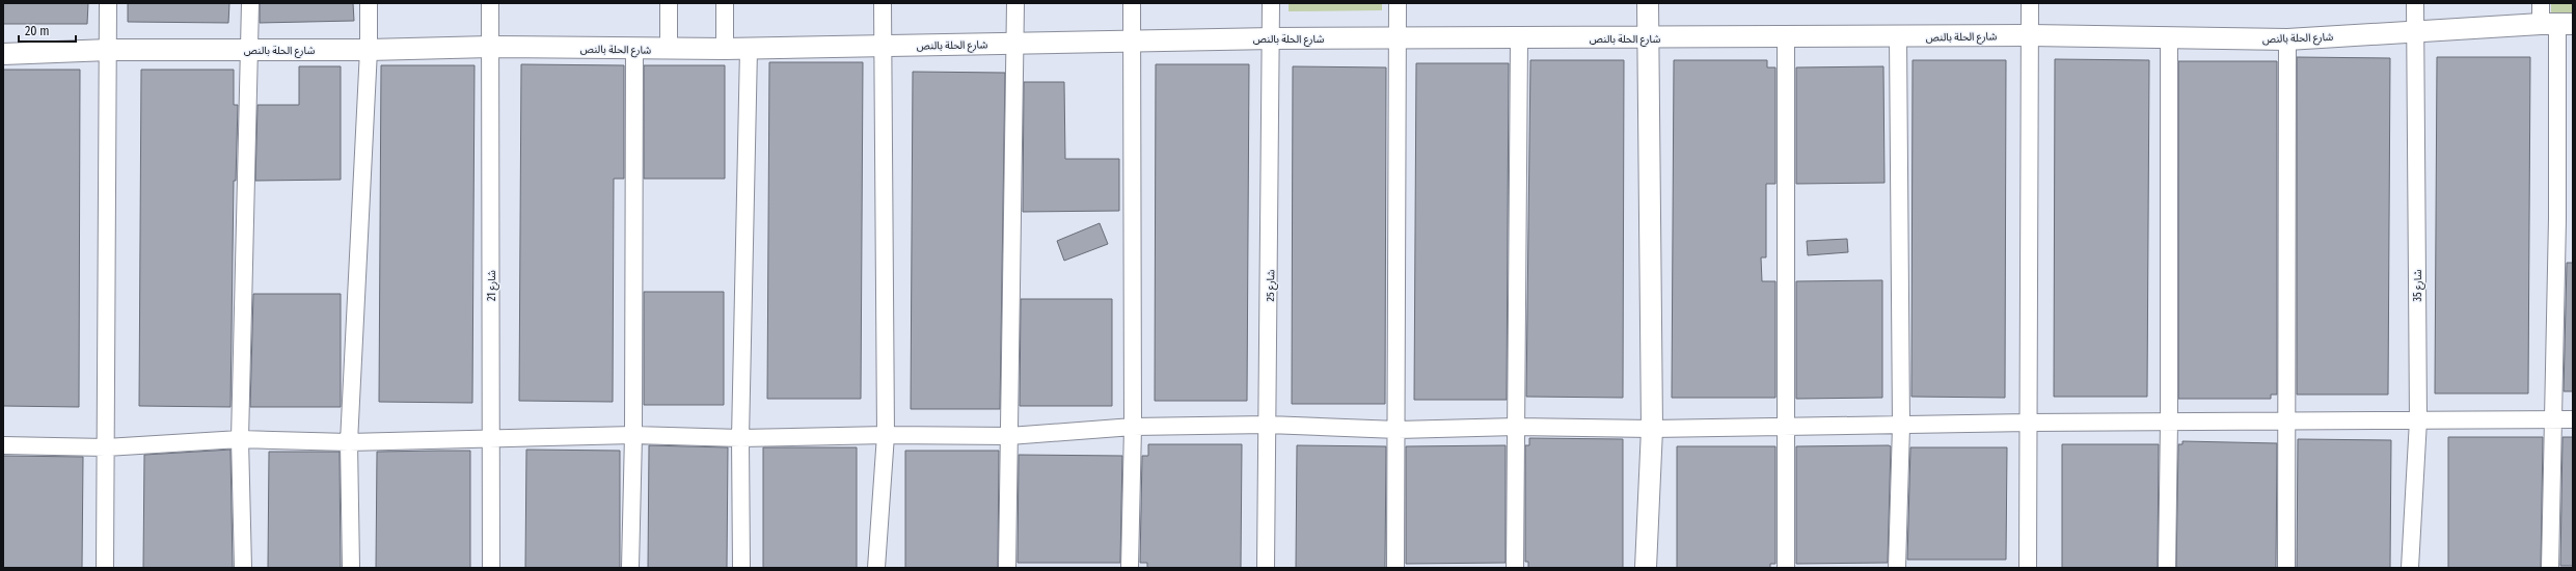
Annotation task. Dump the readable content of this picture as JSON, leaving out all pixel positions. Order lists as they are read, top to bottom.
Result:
{
  "streets": {
    "street": [
      "شارع الحلة بالنص",
      "شارع 21",
      "شارع 25",
      "شارع 35"
    ]
  },
  "crossings": [
    ["شارع الحلة بالنص", "شارع 21"],
    ["شارع الحلة بالنص", "شارع 25"],
    ["شارع الحلة بالنص", "شارع 35"]
  ],
  "scale_bar": "20 m"
}
